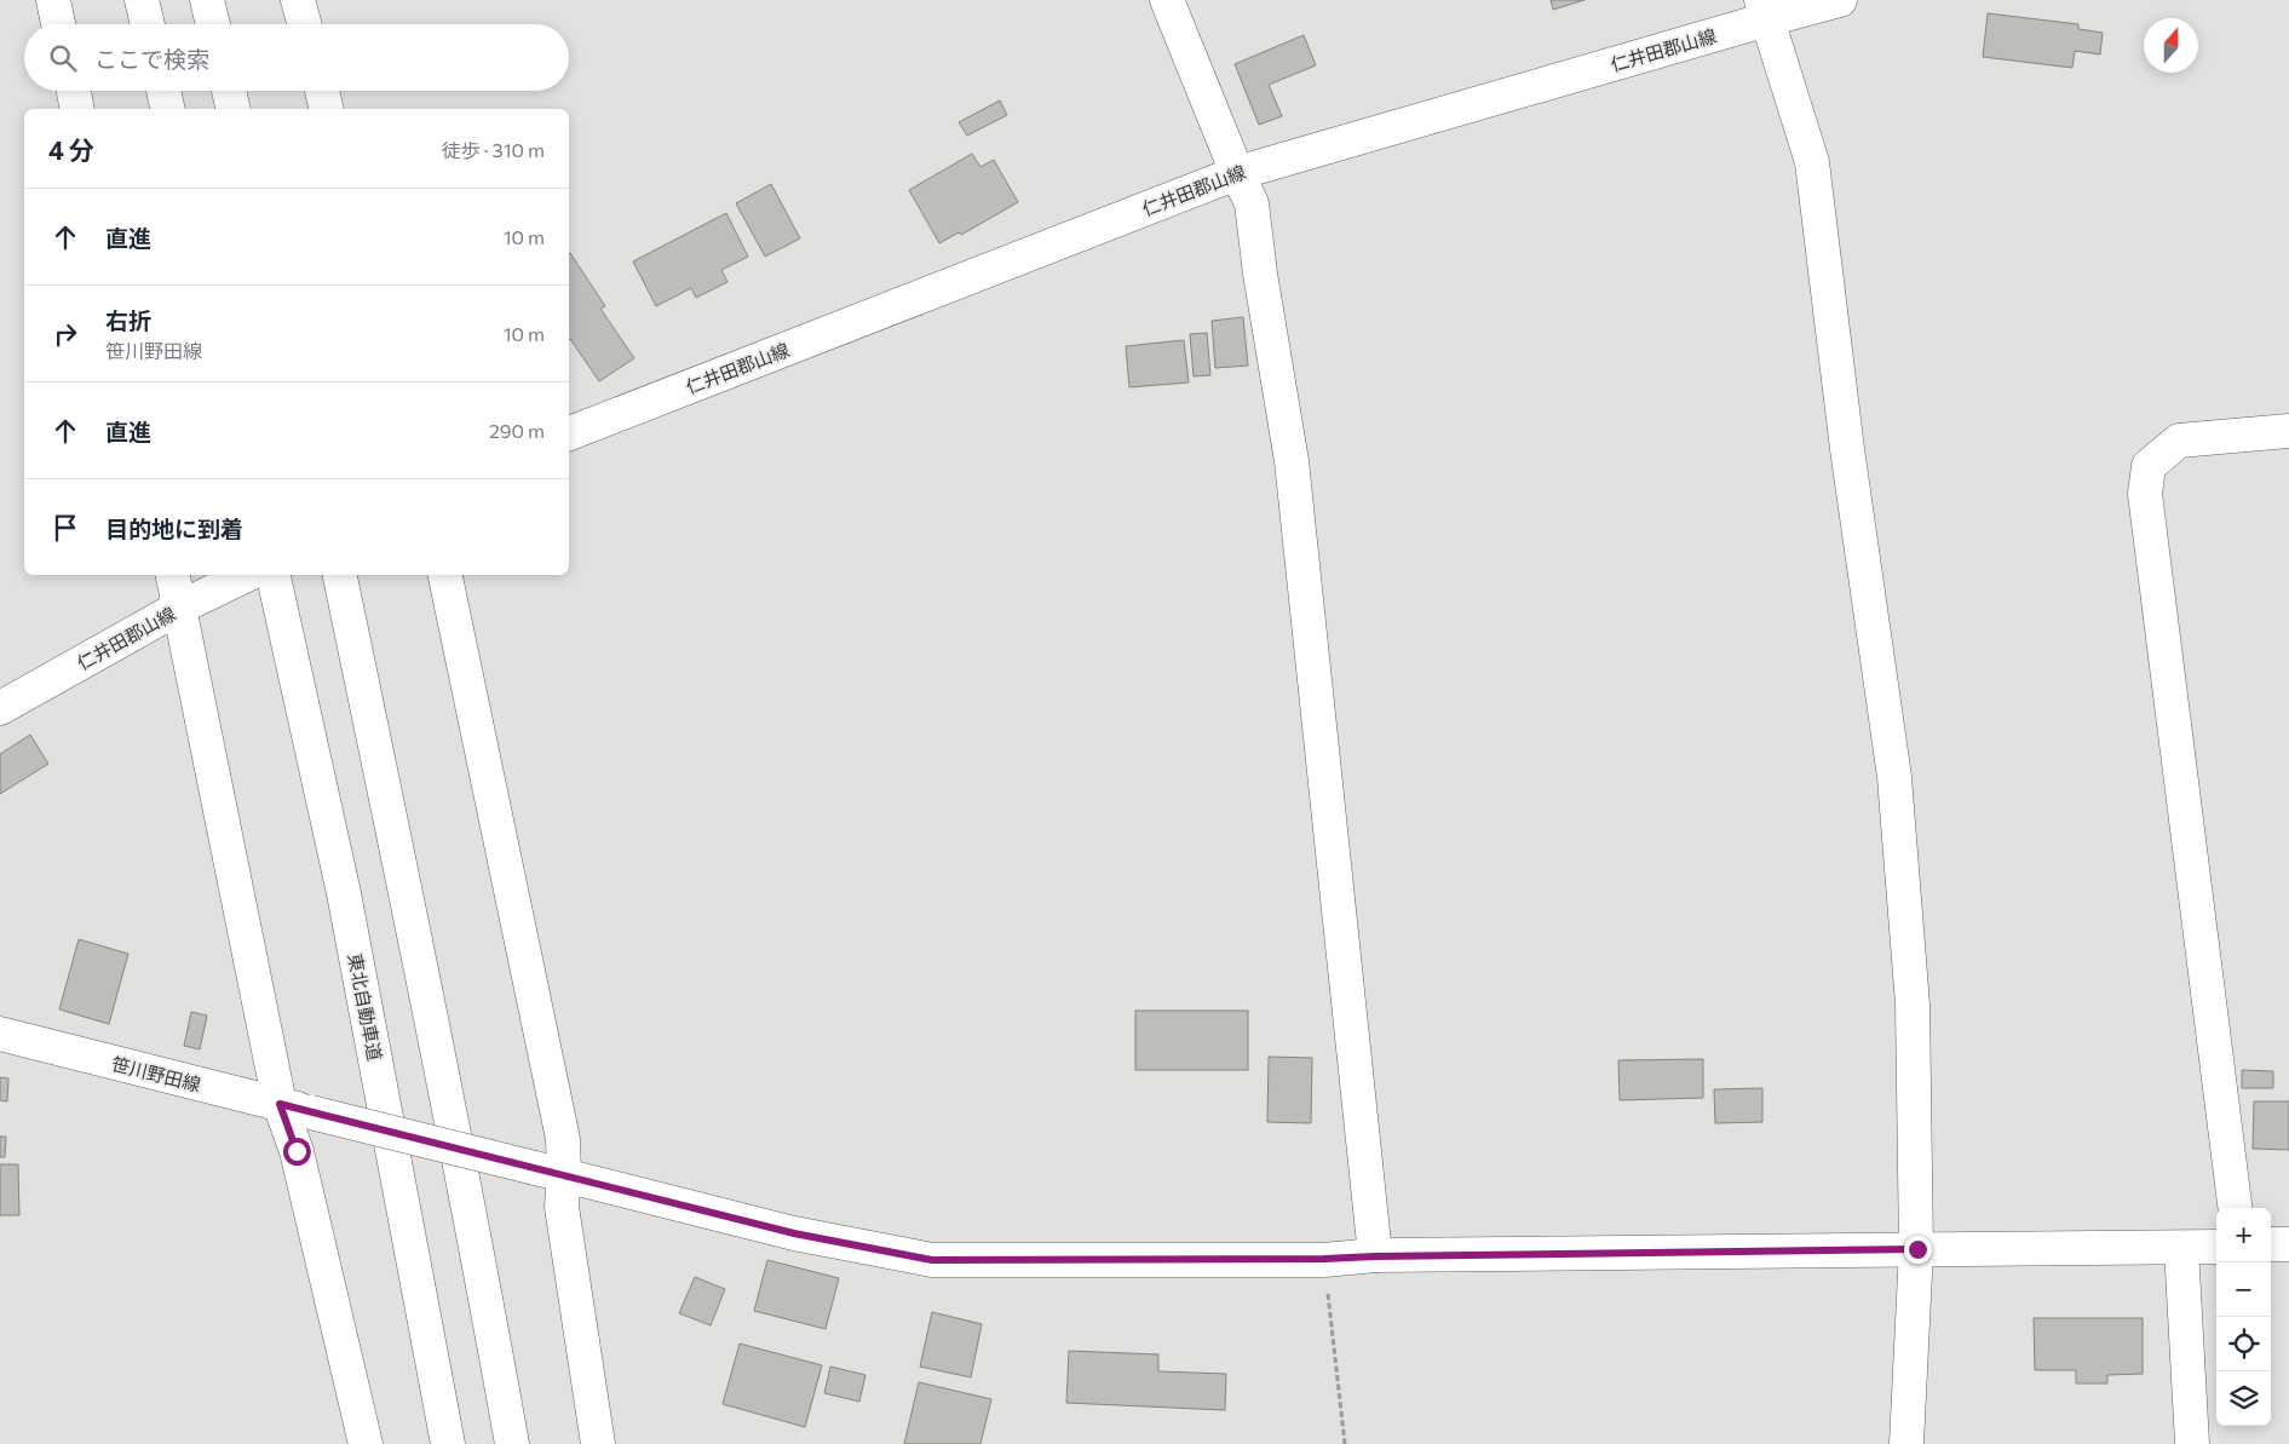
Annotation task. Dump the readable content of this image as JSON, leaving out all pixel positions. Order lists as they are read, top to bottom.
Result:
{
  "streets": {
    "main road": ["仁井田郡山線", "東北自動車道", "笹川野田線"]
  },
  "north": "top",
  "page": {
    "search": "ここで検索",
    "heading": ["4 分", "徒歩 · 310 m"],
    "list": [
      ["直進", "10 m"],
      ["右折", "笹川野田線", "10 m"],
      ["直進", "290 m"],
      "目的地に到着"
    ],
    "map_buttons": ["+", "−"]
  }
}
